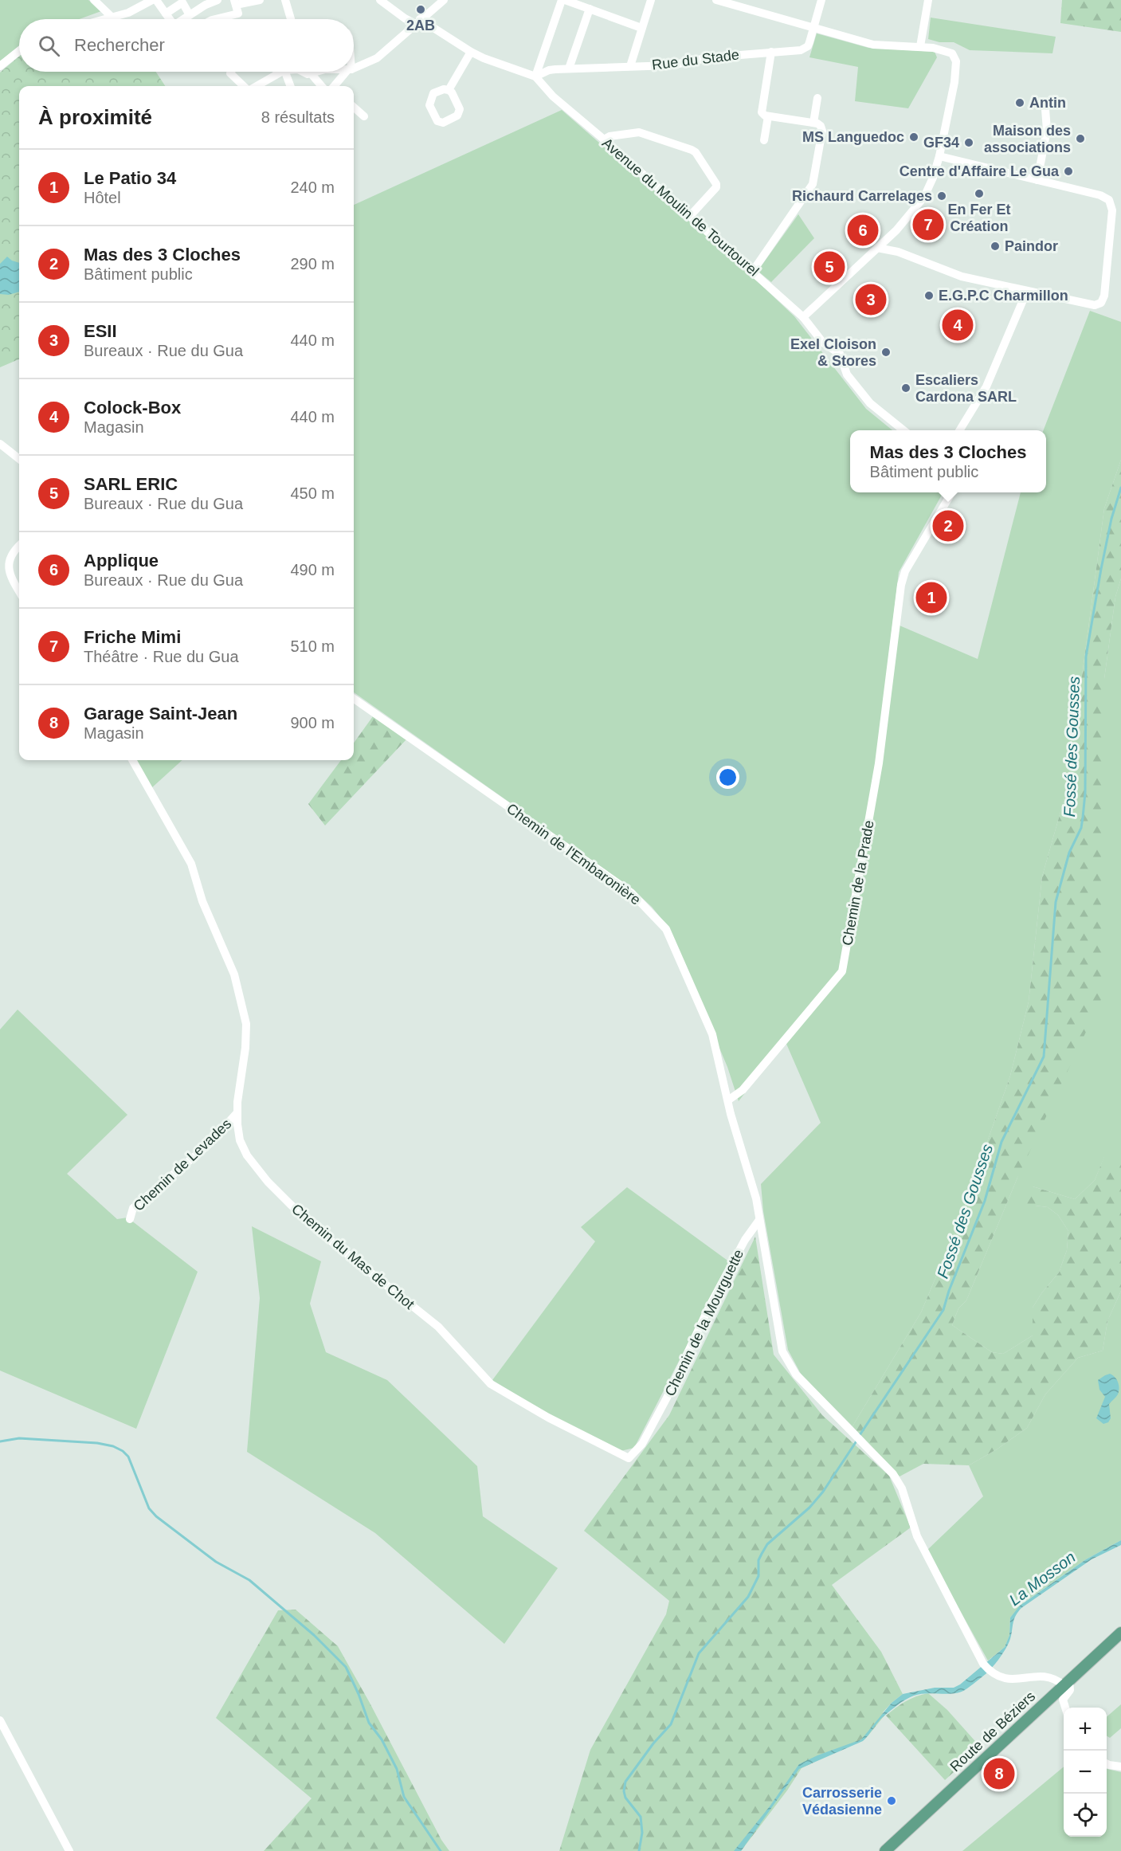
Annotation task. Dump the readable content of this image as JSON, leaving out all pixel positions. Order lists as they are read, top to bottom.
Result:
{
  "streets": {
    "main road": ["Route de Béziers"],
    "street": [
      "Rue du Stade",
      "Avenue du Moulin de Tourtourel",
      "Chemin de l'Embaronière",
      "Chemin de la Prade",
      "Chemin de Levades",
      "Chemin du Mas de Chot",
      "Chemin de la Mourguette"
    ]
  },
  "crossings": [
    ["Rue du Stade", "Avenue du Moulin de Tourtourel"],
    ["Chemin de l'Embaronière", "Chemin de la Prade"],
    ["Chemin de Levades", "Chemin du Mas de Chot"],
    ["Chemin du Mas de Chot", "Chemin de la Mourguette"]
  ],
  "water": ["Fossé des Gousses", "La Mosson"],
  "places": [
    "2AB",
    "Antin",
    "MS Languedoc",
    "Maison des associations",
    "GF34",
    "Centre d'Affaire Le Gua",
    "En Fer Et Création",
    "Richaurd Carrelages",
    "Paindor",
    "E.G.P.C Charmillon",
    "Exel Cloison & Stores",
    "Escaliers Cardona SARL",
    "Carrosserie Védasienne"
  ],
  "page": {
    "search": "Rechercher",
    "heading": ["À proximité", "8 résultats"],
    "list": [
      {
        "mark": "1",
        "name": "Le Patio 34",
        "note": "Hôtel",
        "value": "240 m"
      },
      {
        "mark": "2",
        "name": "Mas des 3 Cloches",
        "note": "Bâtiment public",
        "value": "290 m"
      },
      {
        "mark": "3",
        "name": "ESII",
        "note": "Bureaux · Rue du Gua",
        "value": "440 m"
      },
      {
        "mark": "4",
        "name": "Colock-Box",
        "note": "Magasin",
        "value": "440 m"
      },
      {
        "mark": "5",
        "name": "SARL ERIC",
        "note": "Bureaux · Rue du Gua",
        "value": "450 m"
      },
      {
        "mark": "6",
        "name": "Applique",
        "note": "Bureaux · Rue du Gua",
        "value": "490 m"
      },
      {
        "mark": "7",
        "name": "Friche Mimi",
        "note": "Théâtre · Rue du Gua",
        "value": "510 m"
      },
      {
        "mark": "8",
        "name": "Garage Saint-Jean",
        "note": "Magasin",
        "value": "900 m"
      }
    ],
    "pins": [
      "7",
      "6",
      "5",
      "3",
      "4",
      "2",
      "1",
      "8"
    ],
    "popup": ["Mas des 3 Cloches", "Bâtiment public"],
    "map_buttons": ["+", "−"]
  }
}
